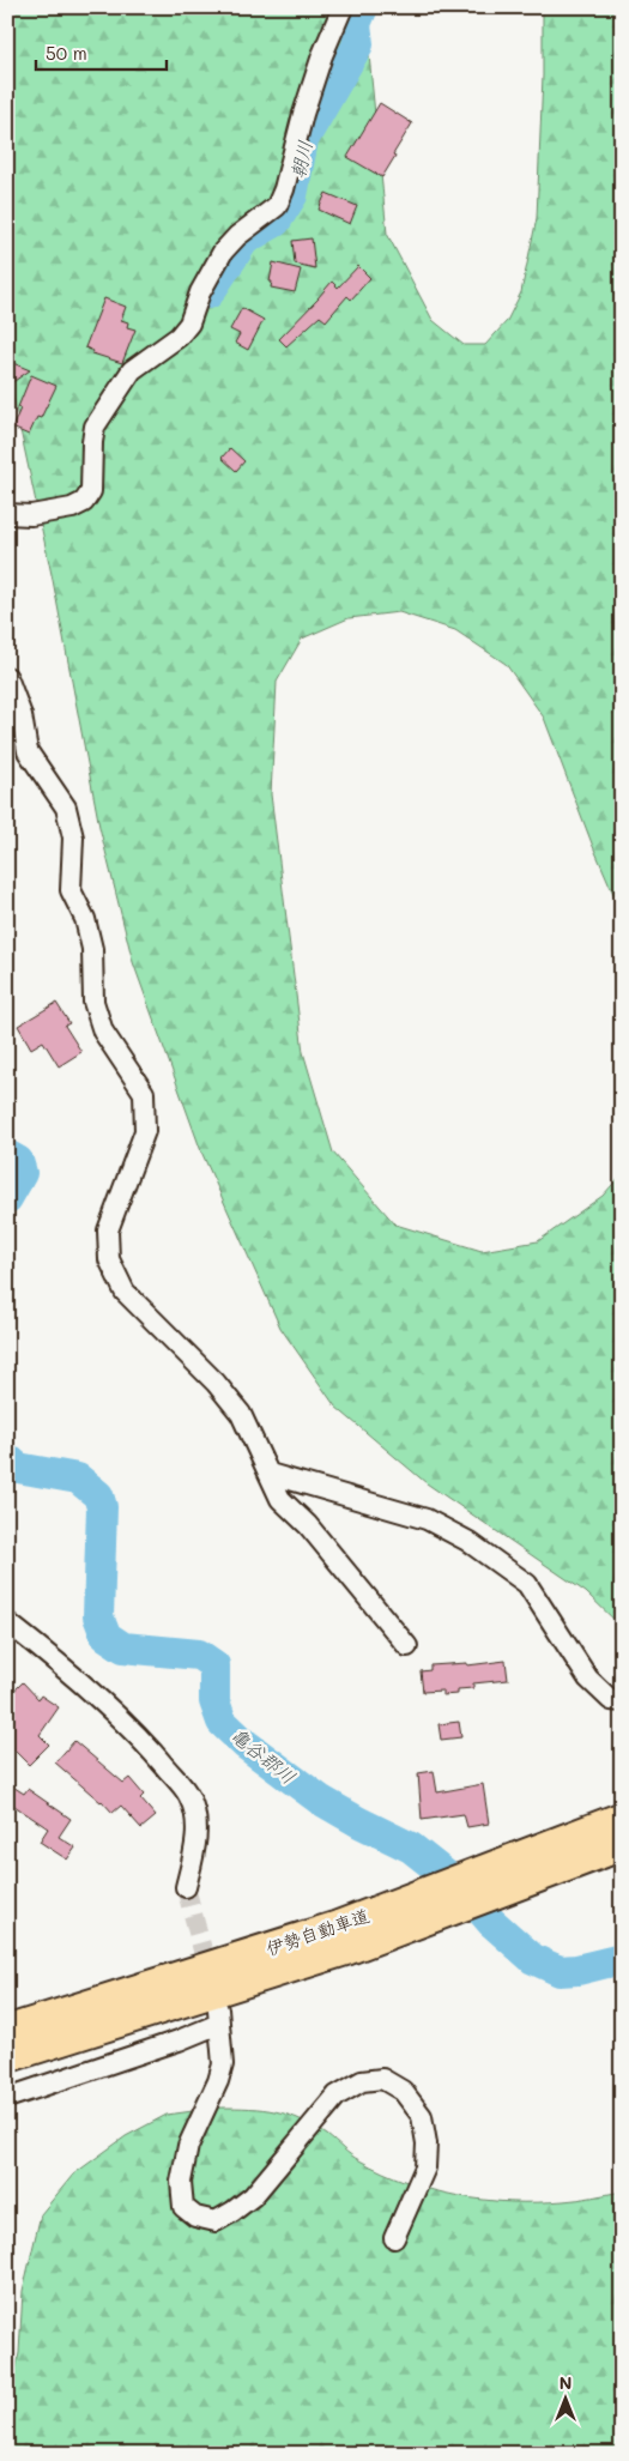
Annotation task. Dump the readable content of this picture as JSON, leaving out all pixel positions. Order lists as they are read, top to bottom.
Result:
{
  "streets": {
    "highway": ["伊勢自動車道"]
  },
  "water": ["朝川", "亀谷郡川"],
  "scale_bar": "50 m",
  "north": "top"
}
